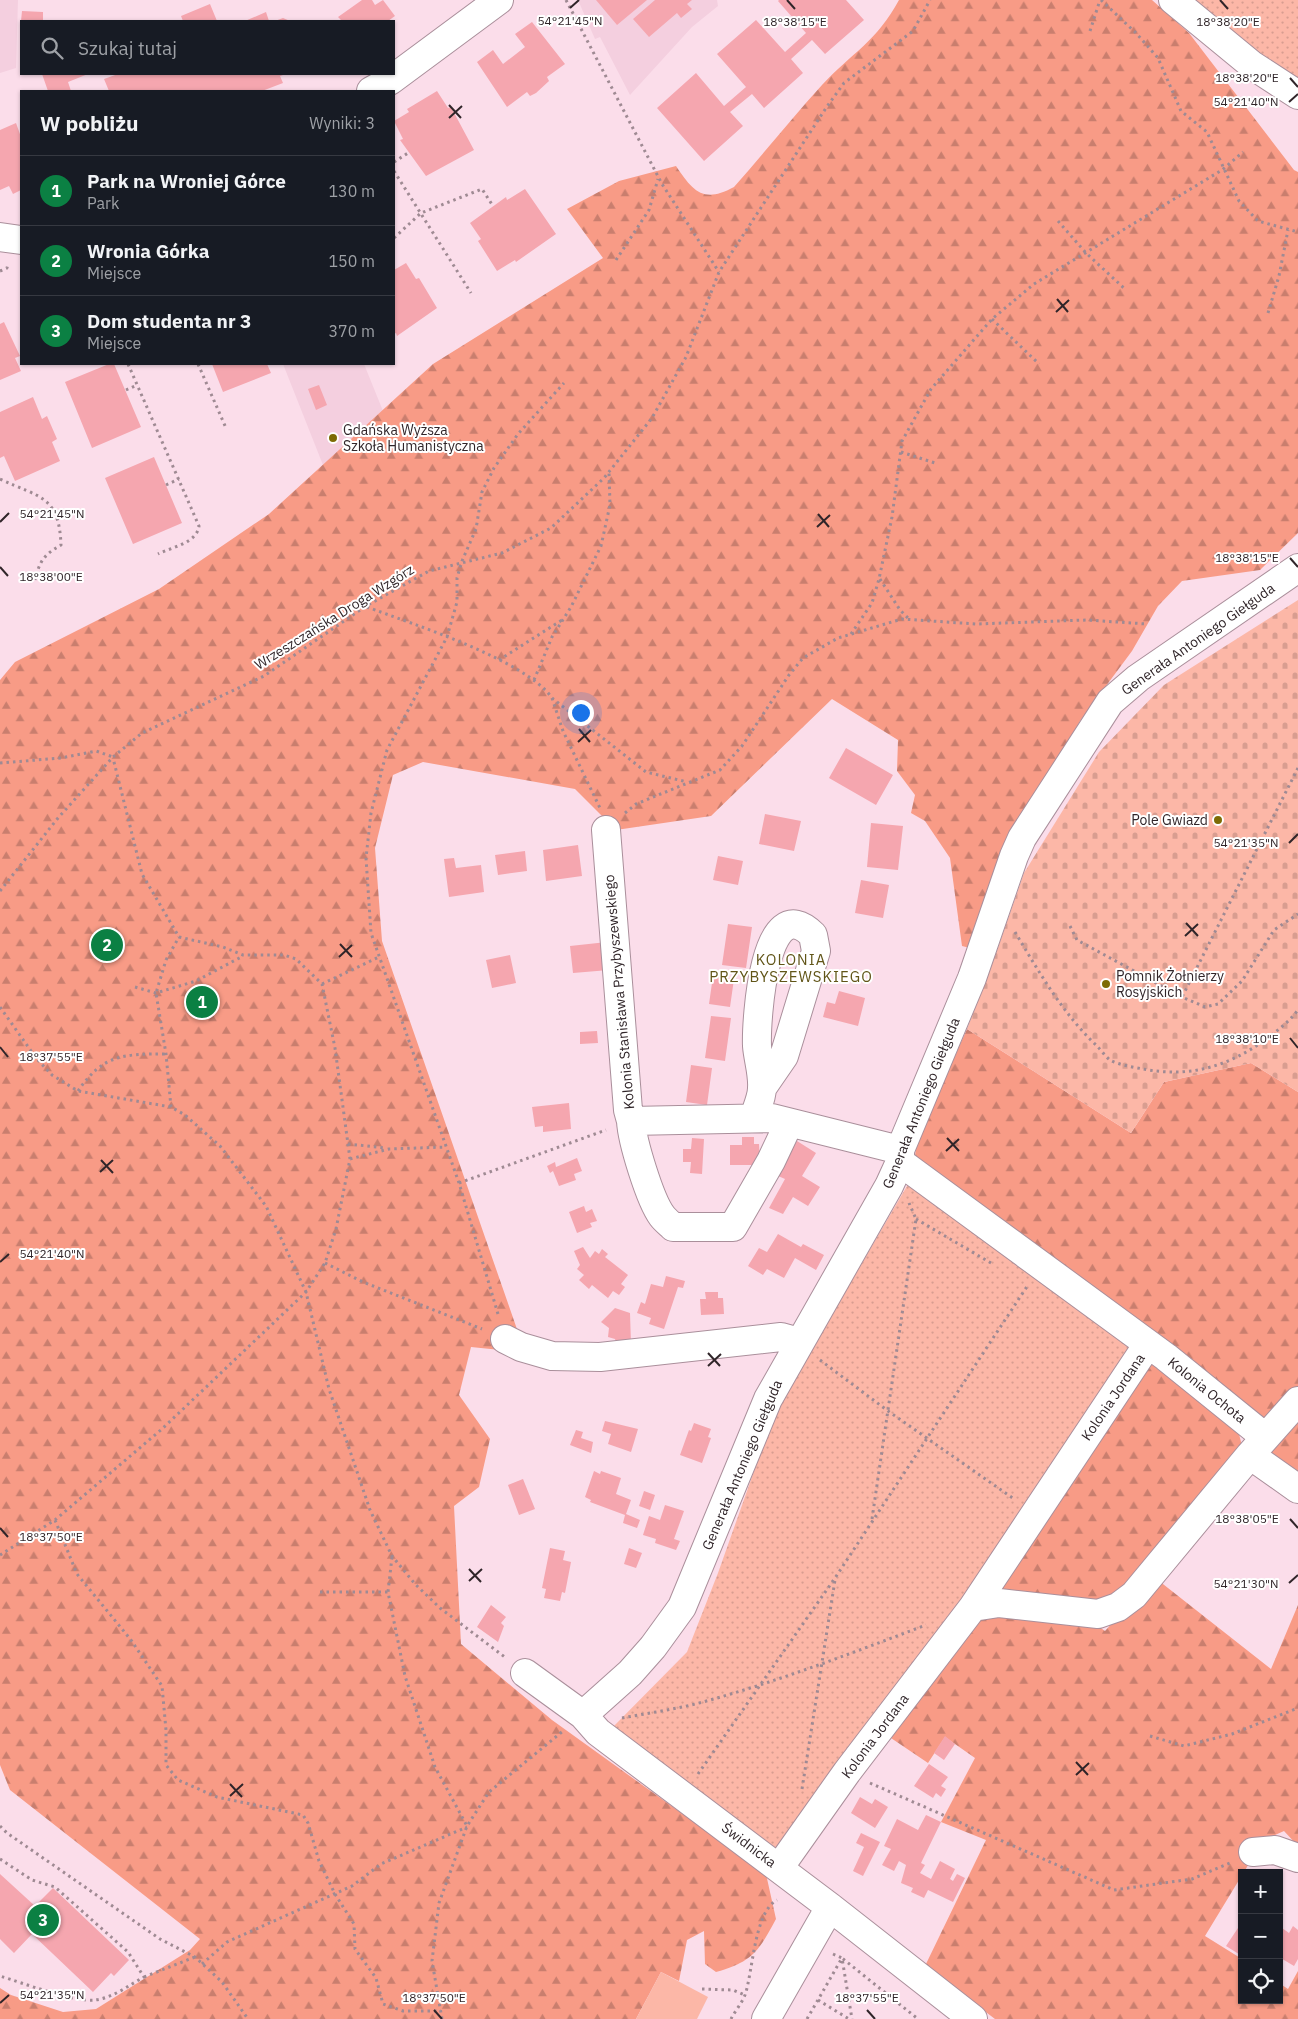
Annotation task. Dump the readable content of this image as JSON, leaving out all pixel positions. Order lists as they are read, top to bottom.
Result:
{
  "streets": {
    "street": [
      "Generała Antoniego Giełguda",
      "Kolonia Stanisława Przybyszewskiego",
      "Kolonia Ochota",
      "Kolonia Jordana",
      "Świdnicka"
    ],
    "path": ["Wrzeszczańska Droga Wzgórz"]
  },
  "crossings": [
    ["Generała Antoniego Giełguda", "Kolonia Stanisława Przybyszewskiego"],
    ["Generała Antoniego Giełguda", "Kolonia Jordana"],
    ["Generała Antoniego Giełguda", "Świdnicka"],
    ["Kolonia Stanisława Przybyszewskiego", "Kolonia Jordana"],
    ["Kolonia Ochota", "Kolonia Jordana"],
    ["Kolonia Jordana", "Świdnicka"]
  ],
  "districts": ["KOLONIA PRZYBYSZEWSKIEGO"],
  "places": ["Gdańska Wyższa Szkoła Humanistyczna", "Pole Gwiazd", "Pomnik Żołnierzy Rosyjskich"],
  "page": {
    "search": "Szukaj tutaj",
    "heading": ["W pobliżu", "Wyniki: 3"],
    "list": [
      {
        "mark": "1",
        "name": "Park na Wroniej Górce",
        "note": "Park",
        "value": "130 m"
      },
      {
        "mark": "2",
        "name": "Wronia Górka",
        "note": "Miejsce",
        "value": "150 m"
      },
      {
        "mark": "3",
        "name": "Dom studenta nr 3",
        "note": "Miejsce",
        "value": "370 m"
      }
    ],
    "pins": ["2", "1", "3"],
    "map_buttons": ["+", "−"]
  },
  "coordinates": [
    "54°21'45\"N",
    "18°38'15\"E",
    "18°38'20\"E",
    "54°21'40\"N",
    "18°38'00\"E",
    "54°21'35\"N",
    "18°38'10\"E",
    "18°37'55\"E",
    "18°38'05\"E",
    "18°37'50\"E",
    "54°21'30\"N"
  ]
}
